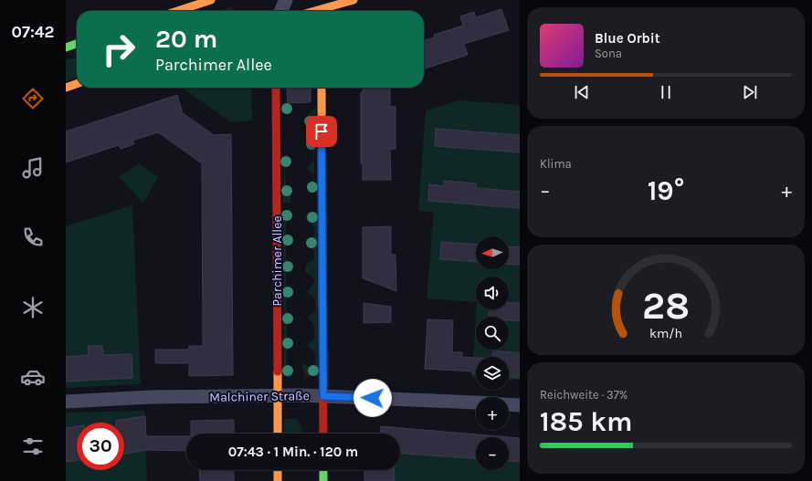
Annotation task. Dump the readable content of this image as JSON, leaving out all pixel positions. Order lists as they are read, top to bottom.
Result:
{
  "streets": {
    "street": ["Parchimer Allee", "Malchiner Straße"]
  },
  "crossings": [
    ["Parchimer Allee", "Malchiner Straße"]
  ],
  "north": "left",
  "page": {
    "tabs": "07:42",
    "turn": ["20 m", "Parchimer Allee"],
    "song": ["Blue Orbit", "Sona"],
    "tile": [
      "Klima",
      ["Reichweite · 37%", "185 km"]
    ],
    "heat": ["−", "19°", "+"],
    "map_buttons": ["+", "−"],
    "limit": "30",
    "trip": "07:43 · 1 Min. · 120 m",
    "gauge": ["28", "km/h"]
  }
}
